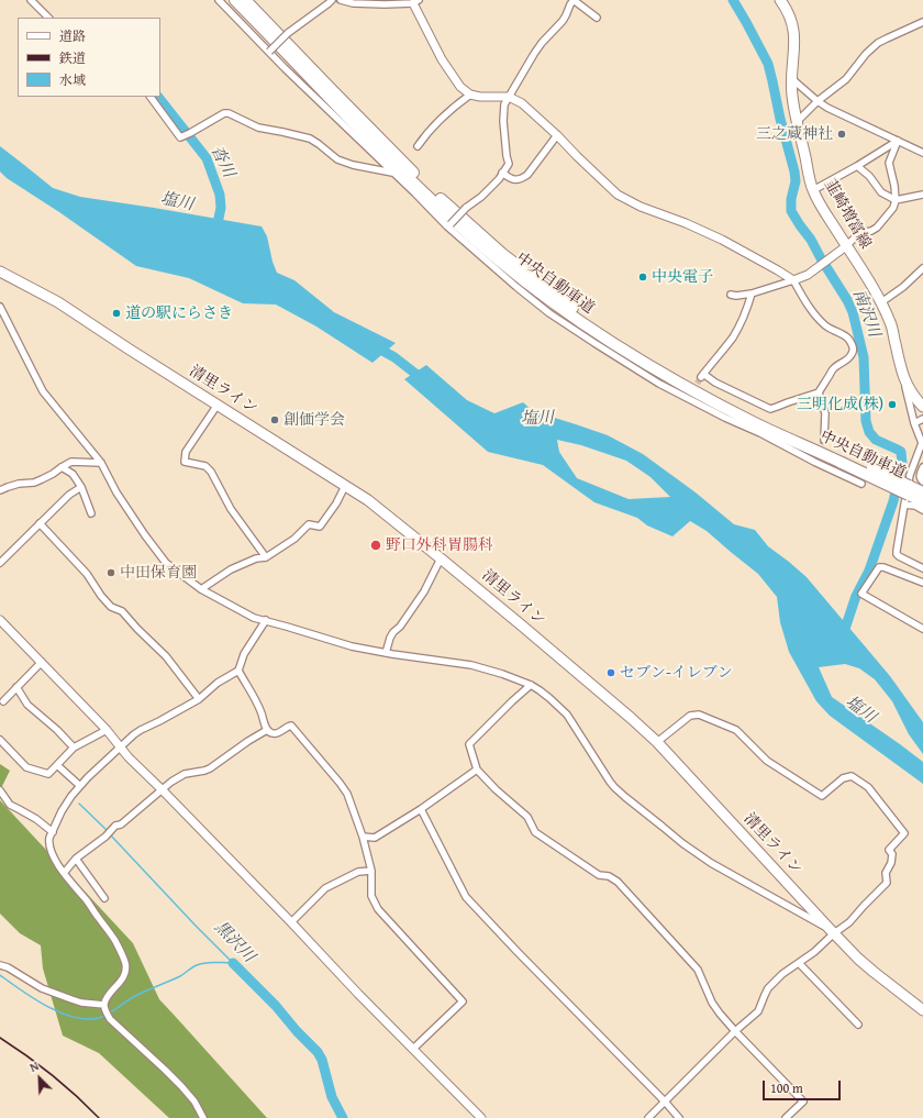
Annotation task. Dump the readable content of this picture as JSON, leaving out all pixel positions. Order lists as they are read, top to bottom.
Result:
{
  "streets": {
    "highway": ["中央自動車道"],
    "main road": ["韮崎増富線", "清里ライン"]
  },
  "water": [
    "沓川",
    "塩川",
    "南沢川",
    "黒沢川"
  ],
  "places": [
    "三之蔵神社",
    "中央電子",
    "道の駅にらさき",
    "三明化成(株)",
    "創価学会",
    "野口外科胃腸科",
    "中田保育園",
    "セブン-イレブン"
  ],
  "legend": ["道路", "鉄道", "水域"],
  "scale_bar": "100 m",
  "north": "top left"
}
